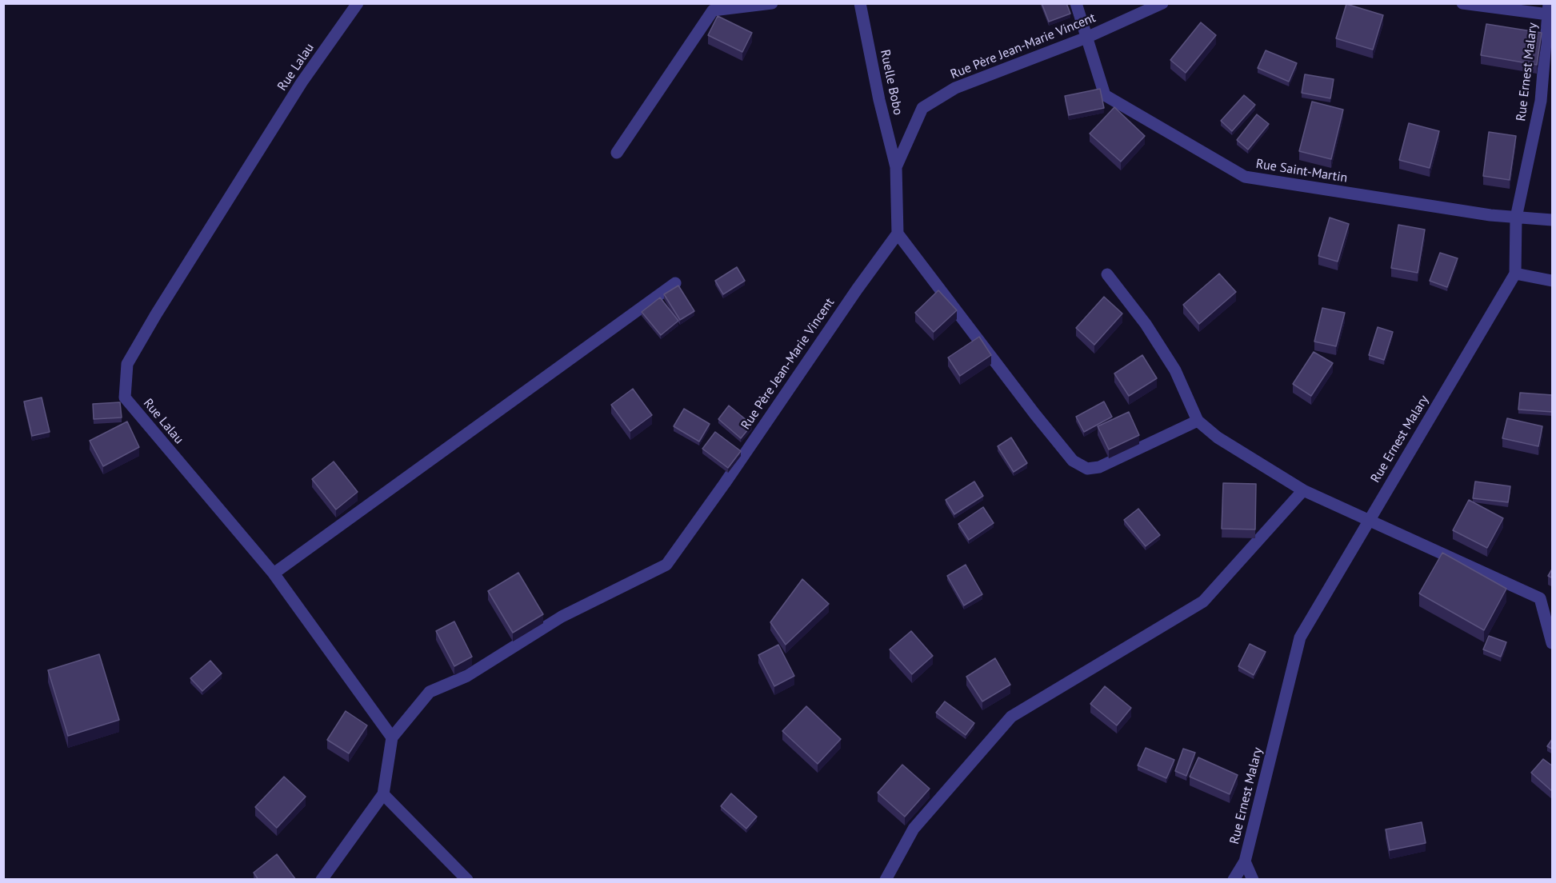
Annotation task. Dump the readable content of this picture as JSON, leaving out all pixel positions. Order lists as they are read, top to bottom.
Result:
{
  "streets": {
    "street": [
      "Rue Père Jean-Marie Vincent",
      "Rue Lalau",
      "Rue Ernest Malary",
      "Ruelle Bobo",
      "Rue Saint-Martin"
    ]
  },
  "crossings": [
    ["Rue Père Jean-Marie Vincent", "Rue Lalau"],
    ["Rue Père Jean-Marie Vincent", "Ruelle Bobo"],
    ["Rue Père Jean-Marie Vincent", "Rue Saint-Martin"],
    ["Rue Ernest Malary", "Rue Saint-Martin"]
  ]
}
